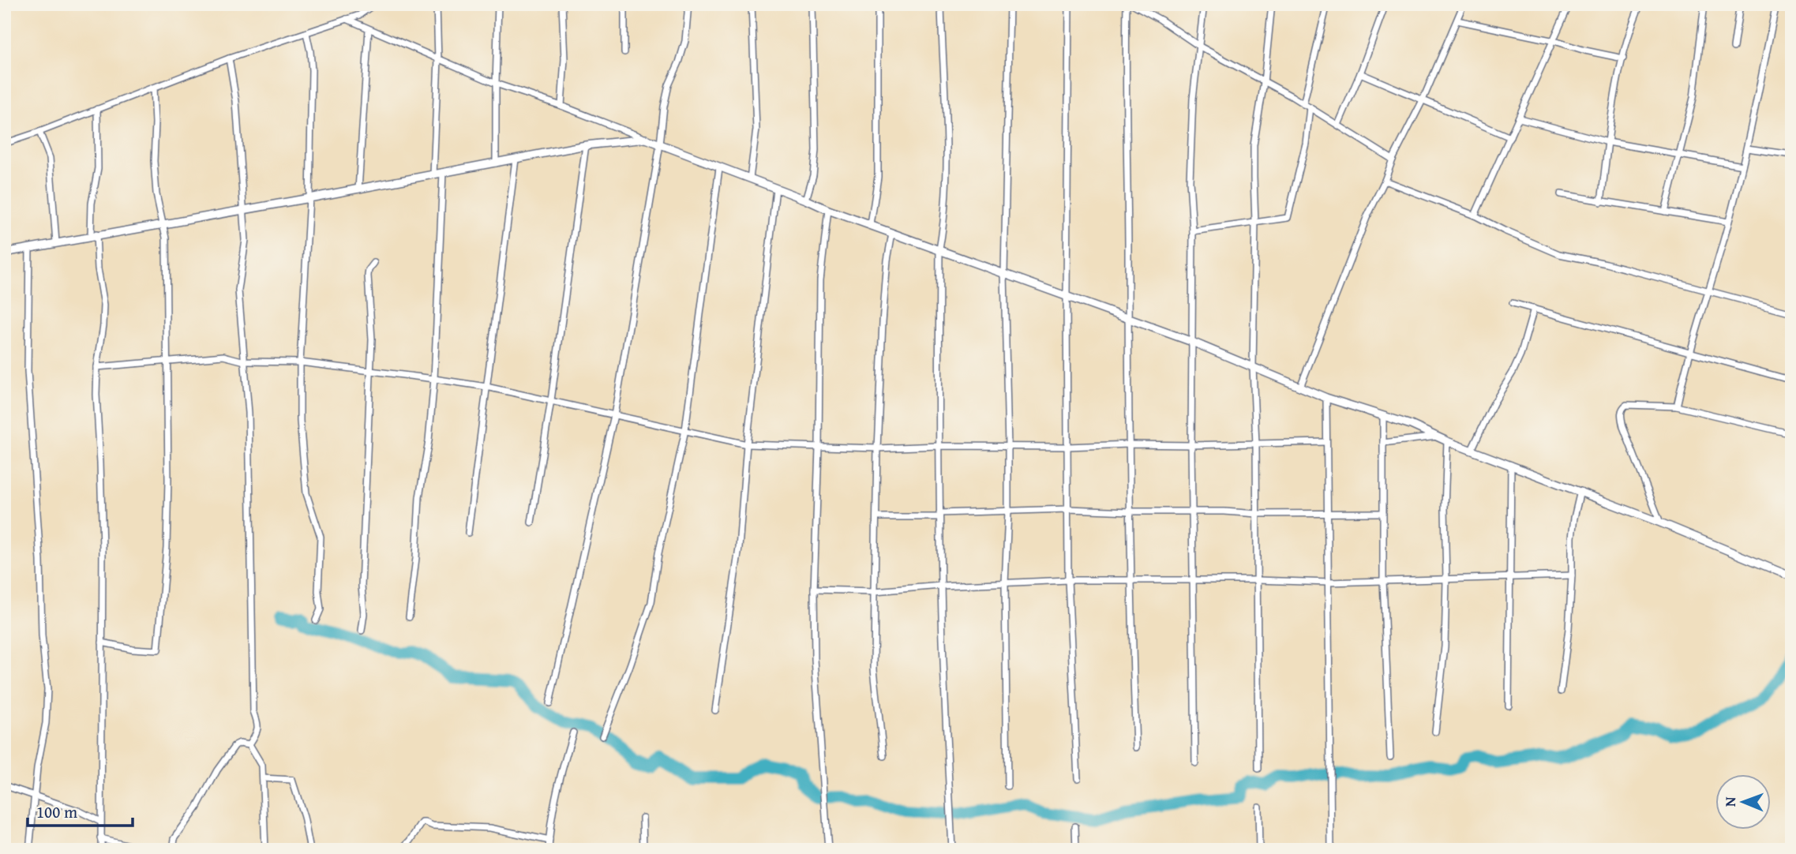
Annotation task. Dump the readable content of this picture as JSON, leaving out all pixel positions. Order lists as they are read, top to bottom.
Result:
{
  "scale_bar": "100 m",
  "north": "left"
}
